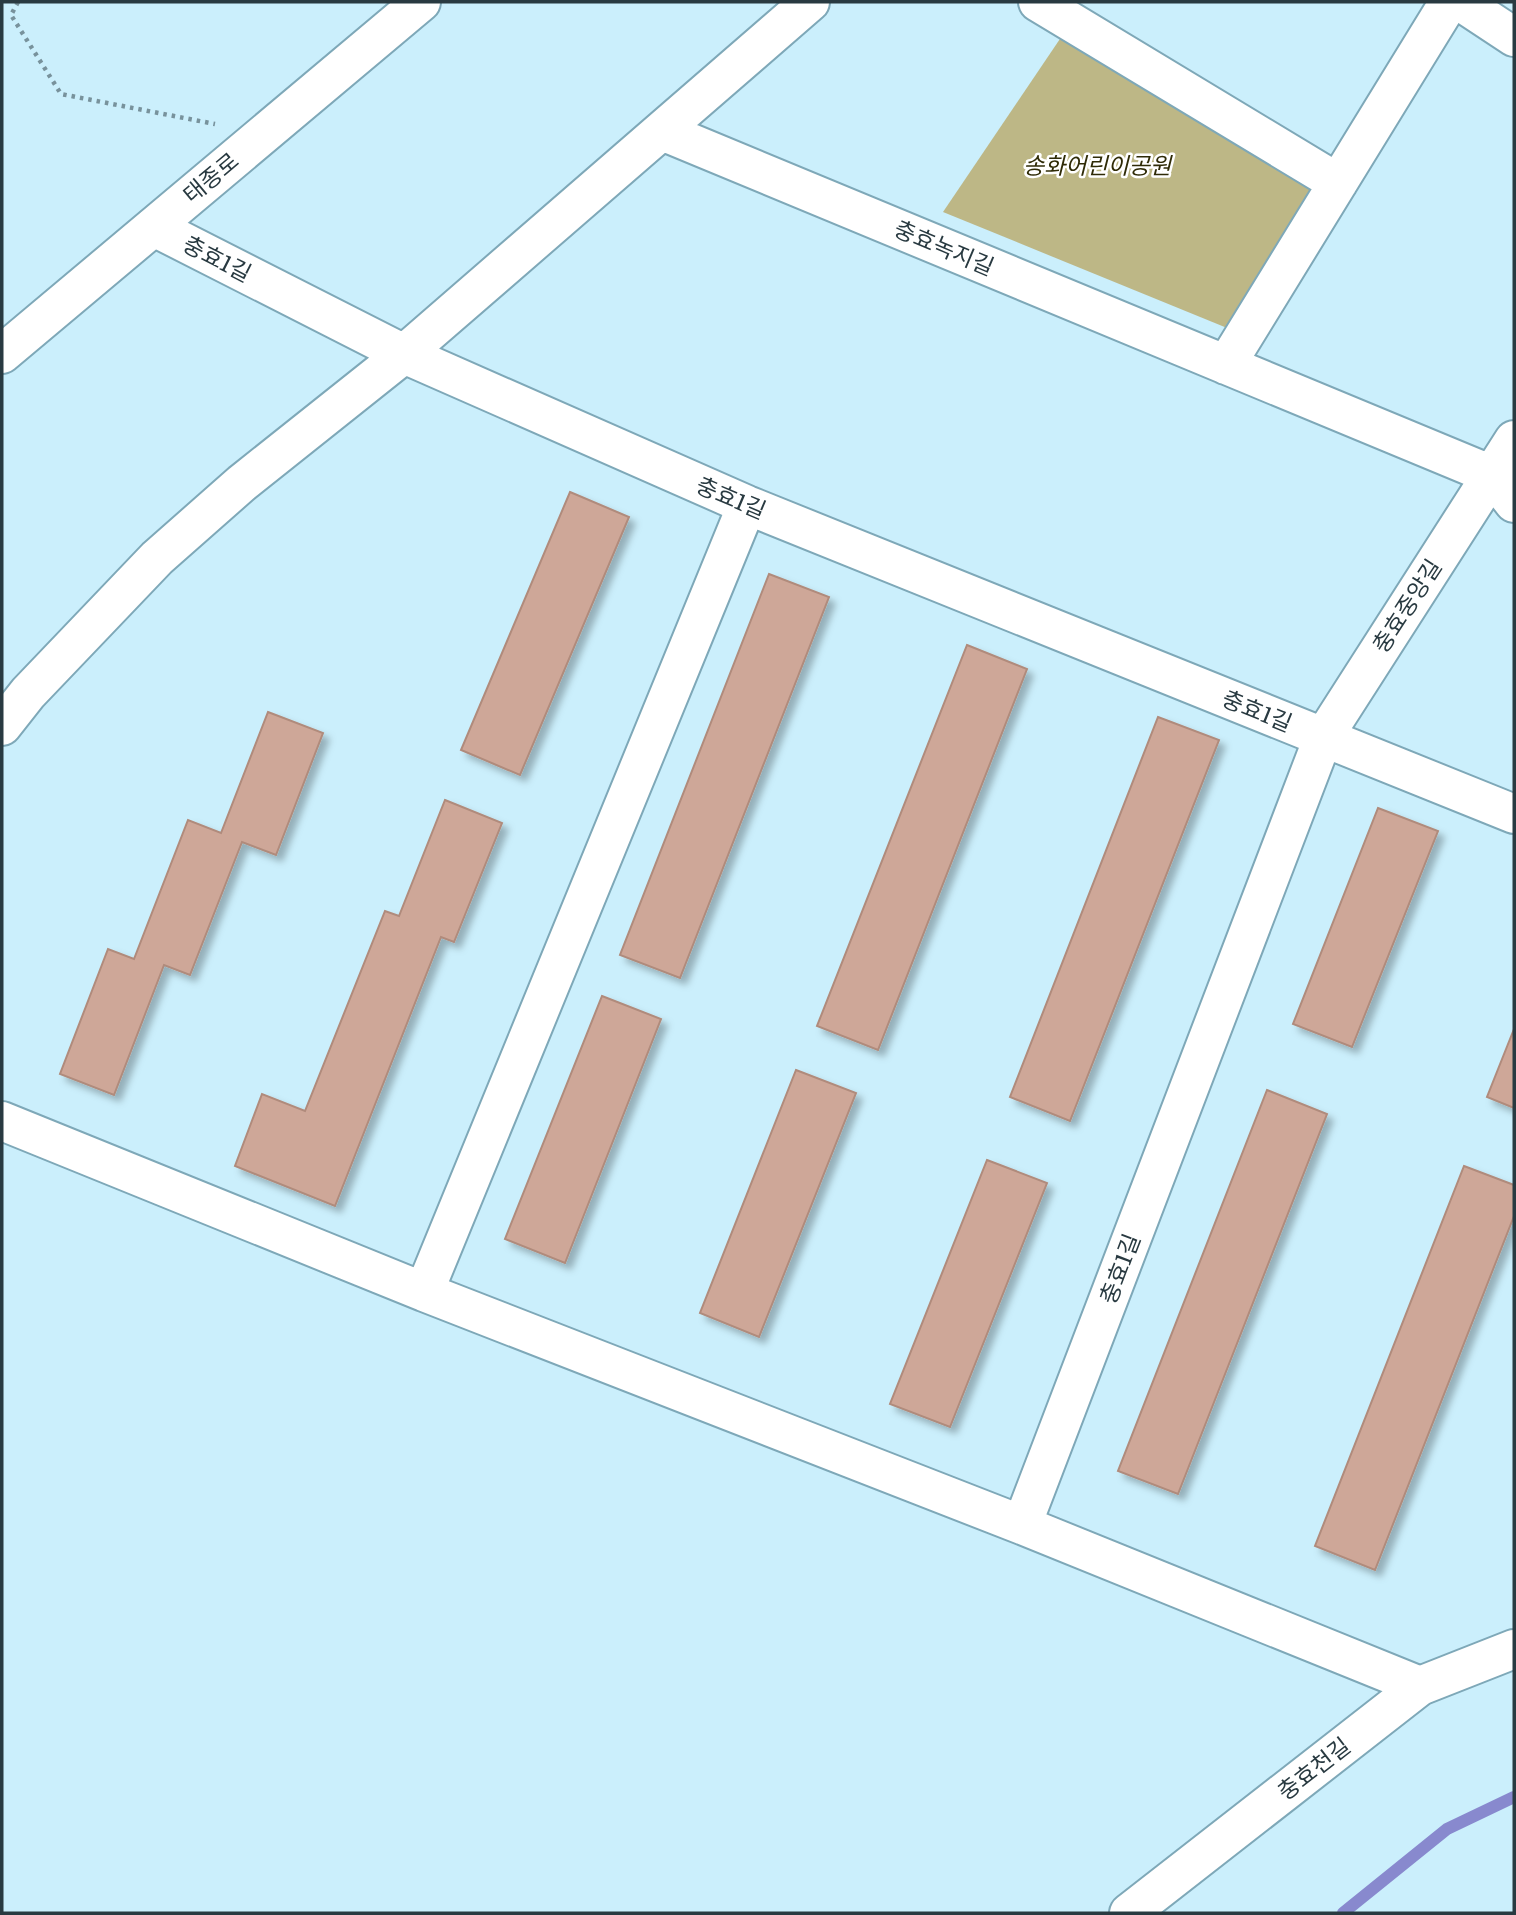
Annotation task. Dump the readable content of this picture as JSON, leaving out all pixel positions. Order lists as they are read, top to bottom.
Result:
{
  "streets": {
    "street": [
      "태종로",
      "충효녹지길",
      "충효1길",
      "충효중앙길",
      "충효천길"
    ]
  },
  "crossings": [
    ["태종로", "충효1길"],
    ["충효녹지길", "충효중앙길"],
    ["충효1길", "충효중앙길"]
  ],
  "parks": ["송화어린이공원"]
}
